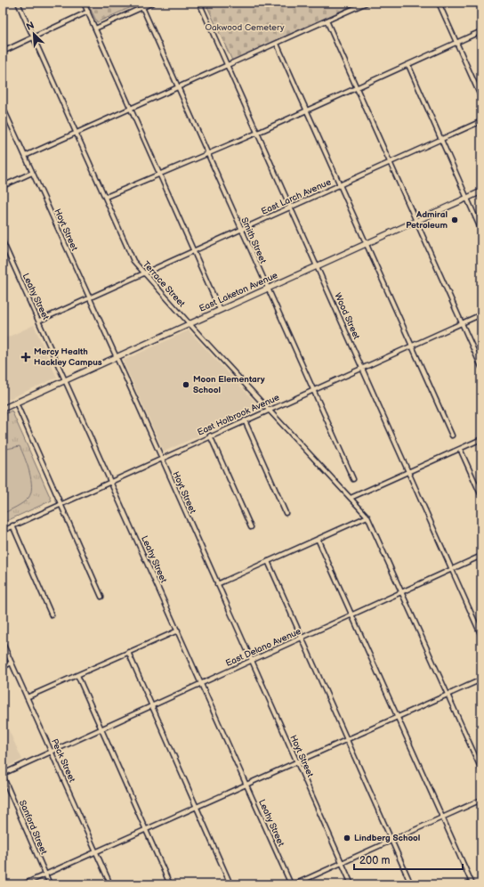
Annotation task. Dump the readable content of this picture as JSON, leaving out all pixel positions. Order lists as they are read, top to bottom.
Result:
{
  "streets": {
    "main road": ["East Laketon Avenue"],
    "street": [
      "East Larch Avenue",
      "Hoyt Street",
      "Smith Street",
      "Terrace Street",
      "Leahy Street",
      "Wood Street",
      "East Holbrook Avenue",
      "East Delano Avenue",
      "Peck Street",
      "Sanford Street"
    ]
  },
  "crossings": [
    ["East Larch Avenue", "Hoyt Street"],
    ["East Larch Avenue", "Smith Street"],
    ["East Larch Avenue", "Terrace Street"],
    ["East Larch Avenue", "Leahy Street"],
    ["East Larch Avenue", "Wood Street"],
    ["Hoyt Street", "East Laketon Avenue"],
    ["Hoyt Street", "East Holbrook Avenue"],
    ["Hoyt Street", "East Delano Avenue"],
    ["Smith Street", "East Laketon Avenue"],
    ["Smith Street", "East Holbrook Avenue"],
    ["Terrace Street", "East Laketon Avenue"],
    ["Terrace Street", "East Holbrook Avenue"],
    ["Terrace Street", "East Delano Avenue"],
    ["East Laketon Avenue", "Leahy Street"],
    ["East Laketon Avenue", "Wood Street"],
    ["Leahy Street", "East Holbrook Avenue"],
    ["Leahy Street", "East Delano Avenue"],
    ["Wood Street", "East Holbrook Avenue"],
    ["Wood Street", "East Delano Avenue"],
    ["East Delano Avenue", "Peck Street"],
    ["East Delano Avenue", "Sanford Street"]
  ],
  "parks": ["Oakwood Cemetery"],
  "places": {
    "other": ["Admiral Petroleum", "Moon Elementary School", "Lindberg School"],
    "health": ["Mercy Health Hackley Campus"]
  },
  "scale_bar": "200 m",
  "north": "top left"
}
